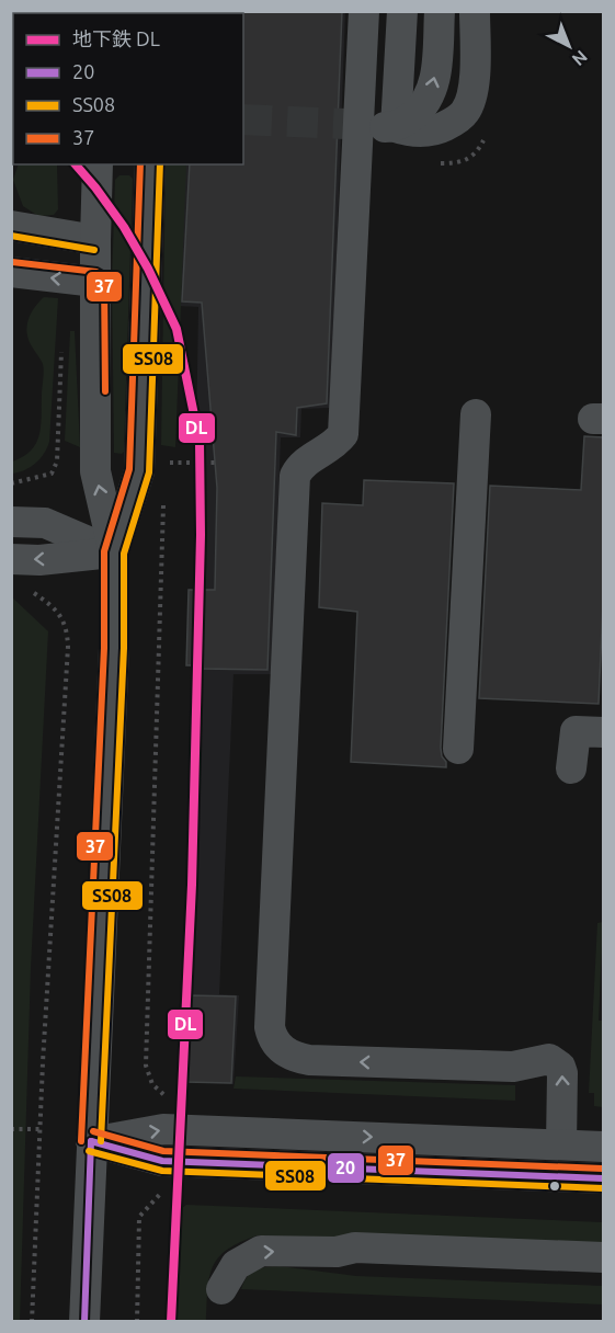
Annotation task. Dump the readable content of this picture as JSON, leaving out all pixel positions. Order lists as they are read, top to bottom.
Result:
{
  "lines": [
    "metro line DL",
    "transit line SS08",
    "transit line 37",
    "transit line 20"
  ],
  "legend": [
    "地下鉄 DL",
    "20",
    "SS08",
    "37"
  ],
  "north": "bottom right"
}
